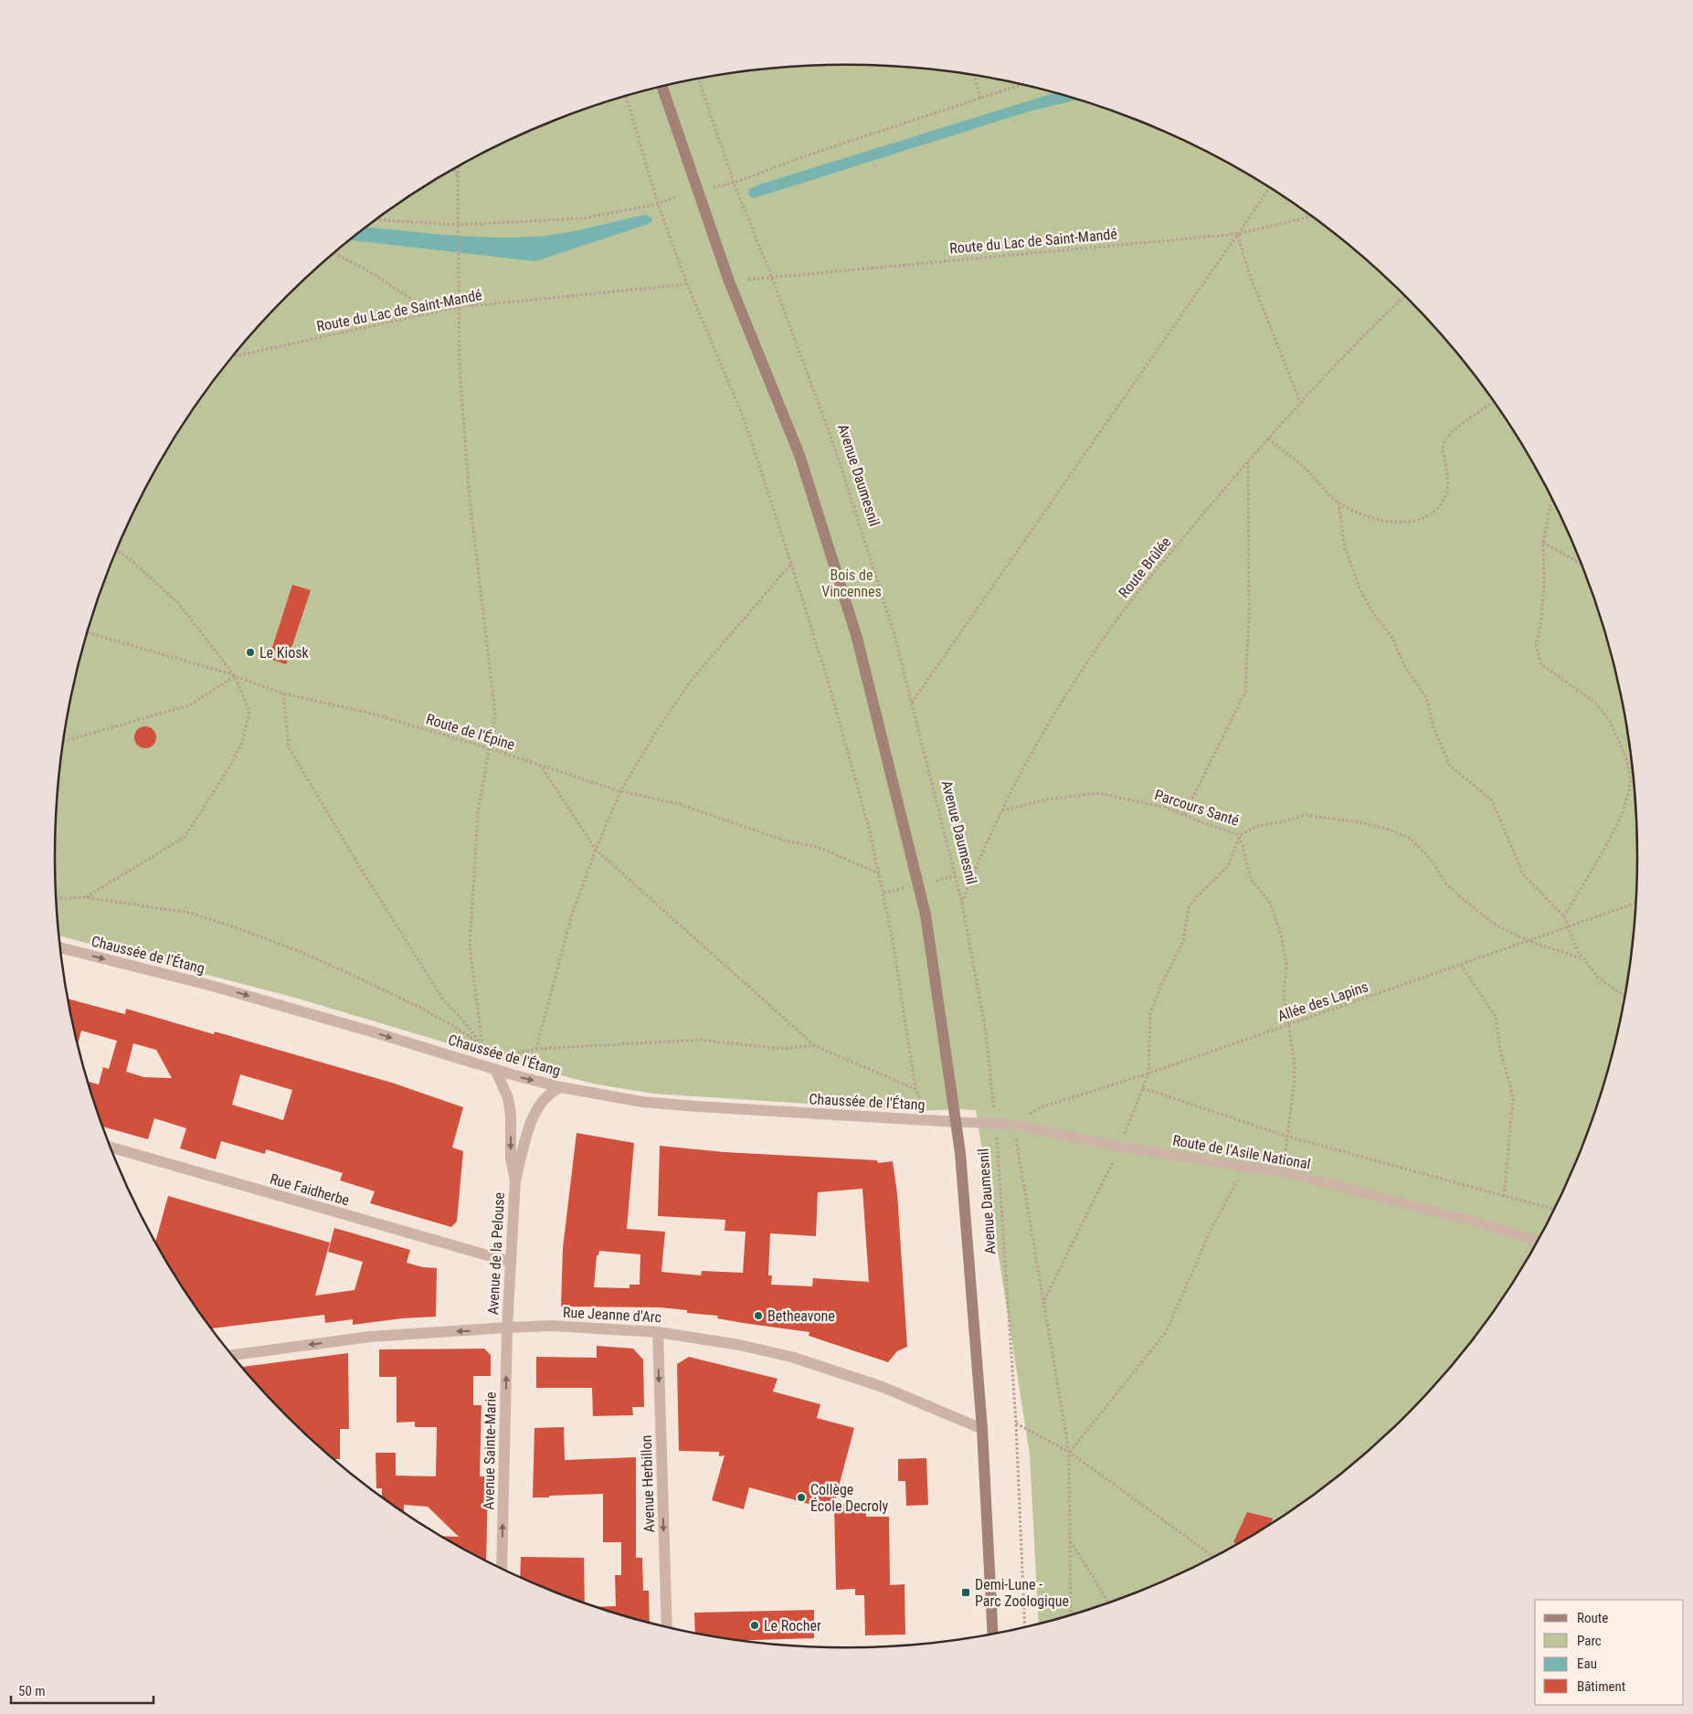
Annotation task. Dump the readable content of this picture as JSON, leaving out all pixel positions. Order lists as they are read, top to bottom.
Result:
{
  "streets": {
    "street": [
      "Avenue Daumesnil",
      "Chaussée de l'Étang",
      "Rue Faidherbe",
      "Avenue de la Pelouse",
      "Rue Jeanne d'Arc",
      "Avenue Sainte-Marie",
      "Avenue Herbillon"
    ],
    "lane": ["Route de l'Asile National"],
    "path": [
      "Route du Lac de Saint-Mandé",
      "Route Brûlée",
      "Route de l'Épine",
      "Parcours Santé",
      "Allée des Lapins"
    ]
  },
  "crossings": [
    ["Route du Lac de Saint-Mandé", "Avenue Daumesnil"],
    ["Avenue Daumesnil", "Route Brûlée"],
    ["Avenue Daumesnil", "Chaussée de l'Étang"],
    ["Avenue Daumesnil", "Route de l'Asile National"],
    ["Avenue Daumesnil", "Rue Jeanne d'Arc"],
    ["Route Brûlée", "Parcours Santé"],
    ["Parcours Santé", "Allée des Lapins"],
    ["Chaussée de l'Étang", "Route de l'Asile National"],
    ["Chaussée de l'Étang", "Avenue de la Pelouse"],
    ["Allée des Lapins", "Route de l'Asile National"],
    ["Rue Faidherbe", "Avenue de la Pelouse"],
    ["Avenue de la Pelouse", "Rue Jeanne d'Arc"],
    ["Avenue de la Pelouse", "Avenue Sainte-Marie"],
    ["Rue Jeanne d'Arc", "Avenue Sainte-Marie"],
    ["Rue Jeanne d'Arc", "Avenue Herbillon"]
  ],
  "one_way": [
    "Chaussée de l'Étang",
    "Rue Jeanne d'Arc",
    "Avenue Sainte-Marie",
    "Avenue Herbillon"
  ],
  "parks": ["Bois de Vincennes"],
  "places": {
    "other": [
      "Le Kiosk",
      "Betheavone",
      "Collège École Decroly",
      "Le Rocher"
    ],
    "transit": ["Demi-Lune - Parc Zoologique"]
  },
  "legend": [
    "Route",
    "Parc",
    "Eau",
    "Bâtiment"
  ],
  "scale_bar": "50 m"
}
